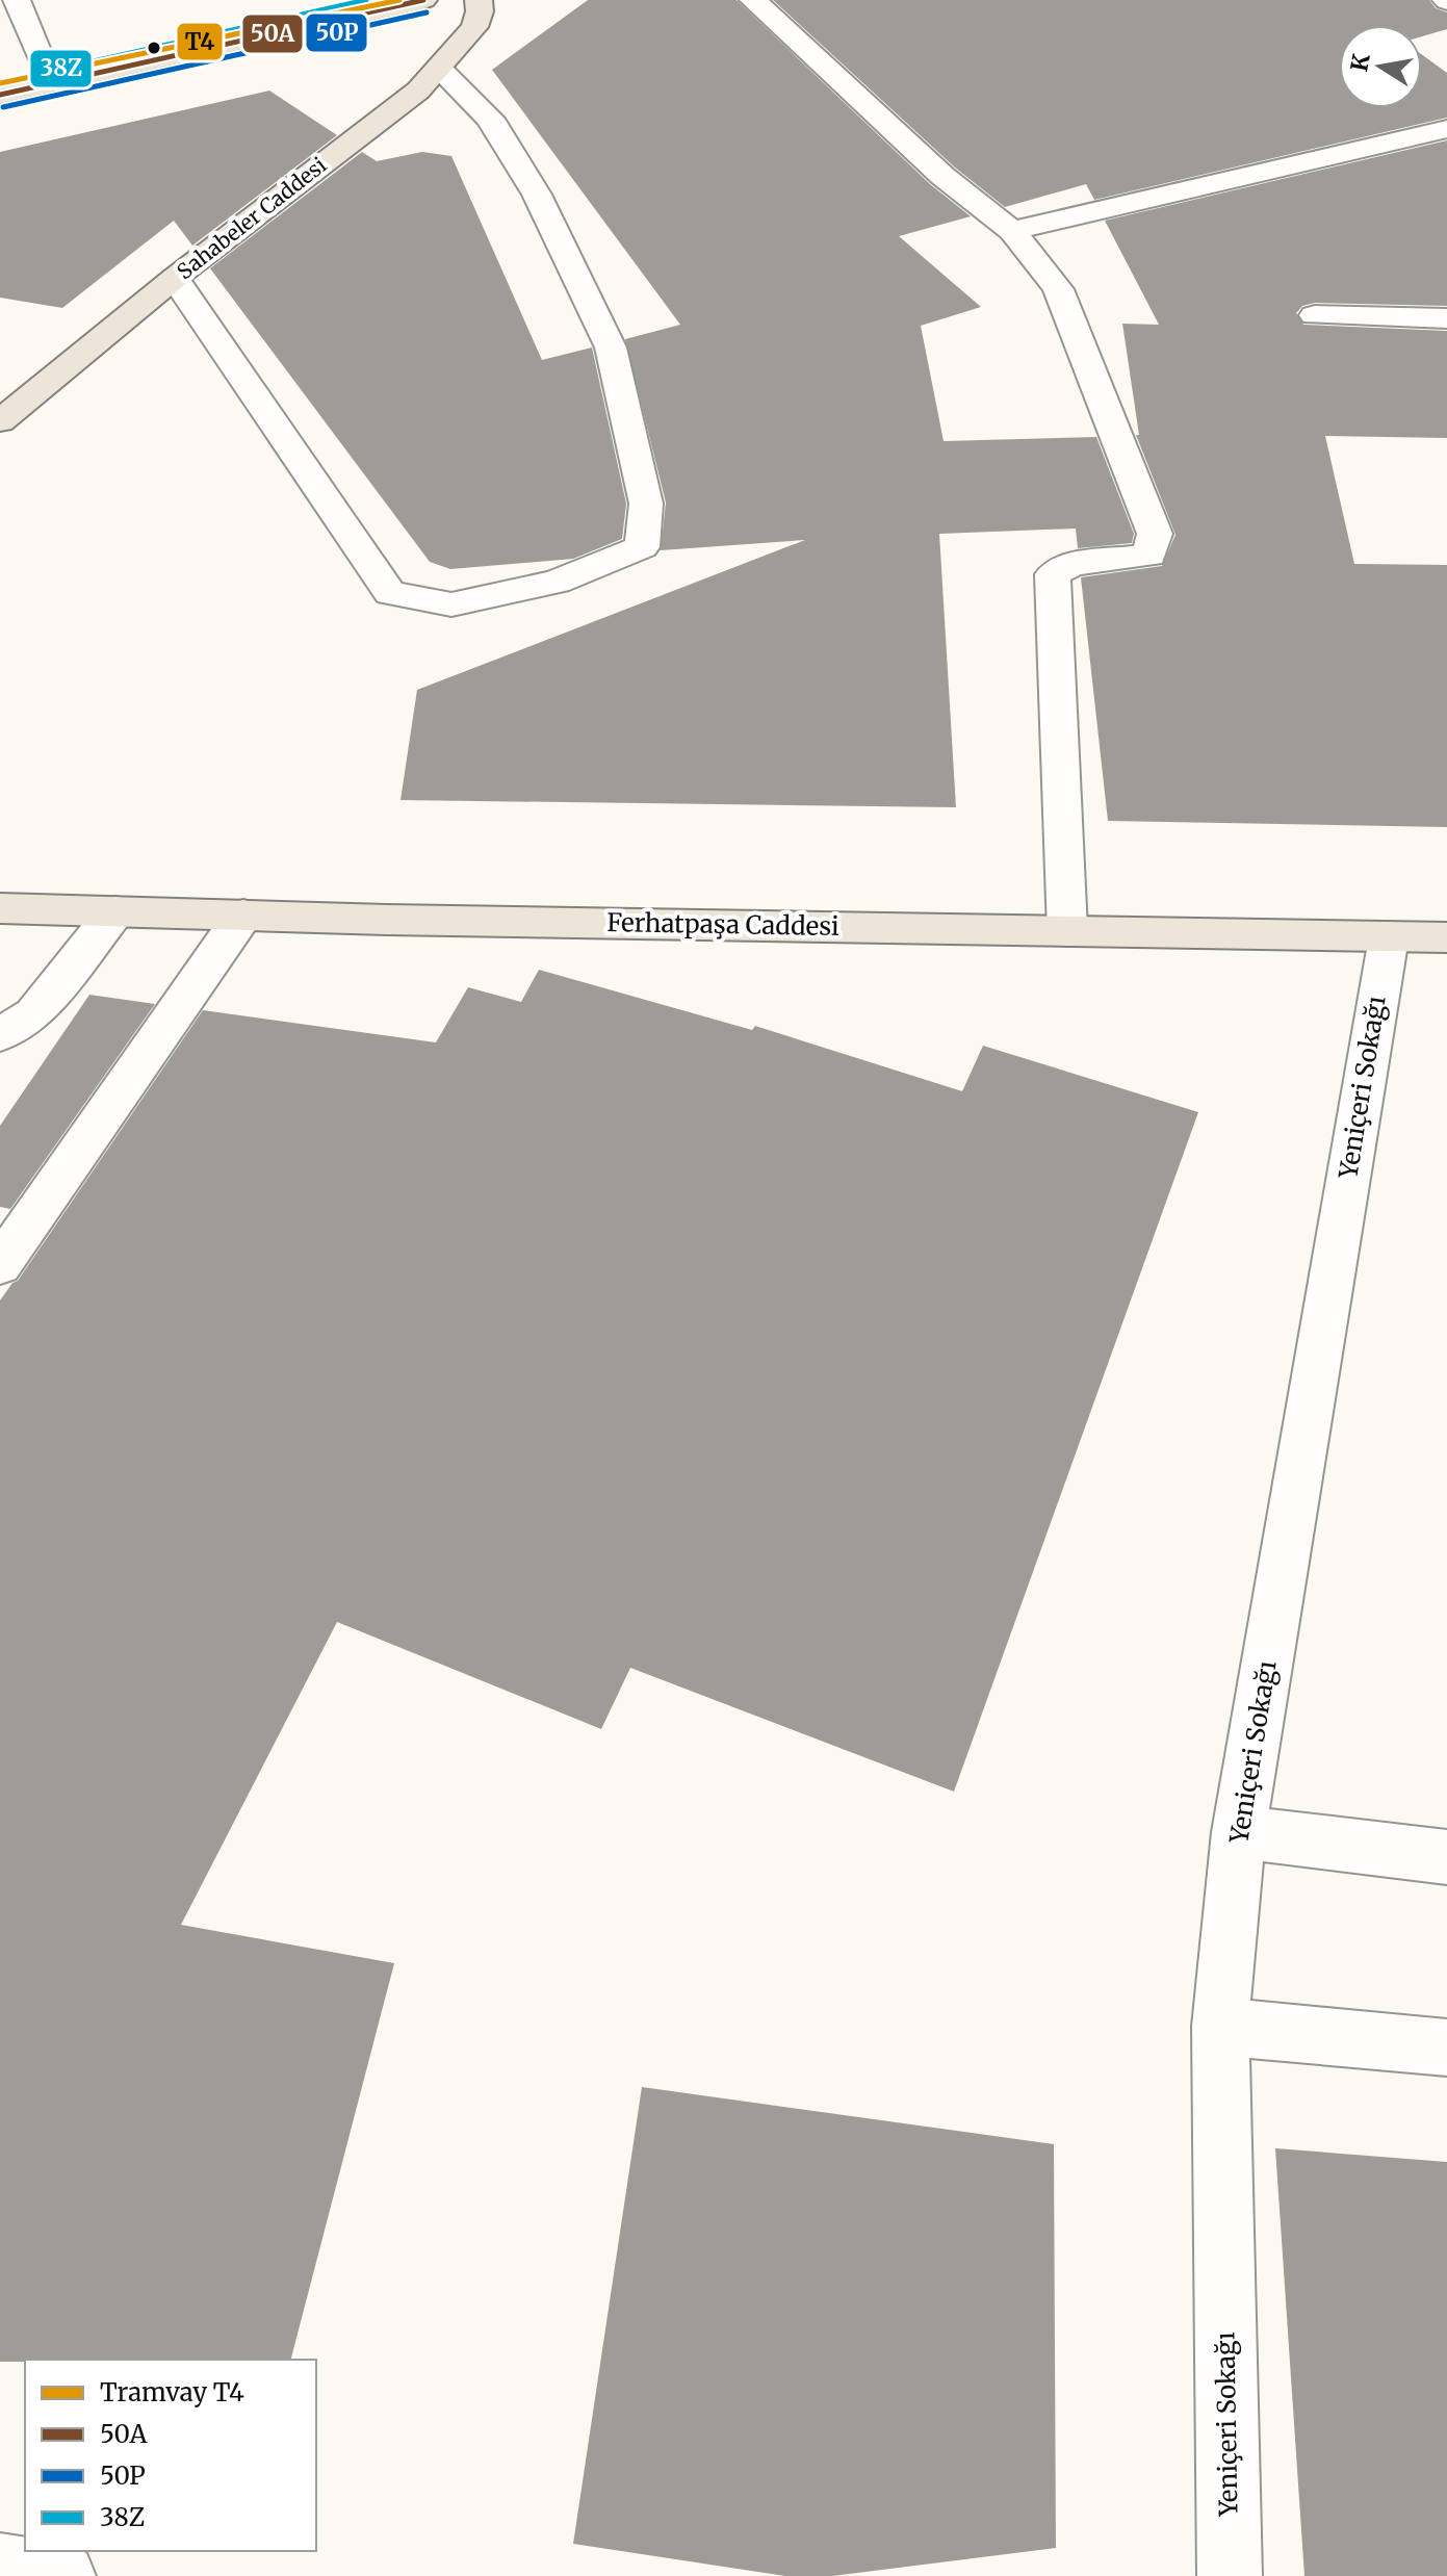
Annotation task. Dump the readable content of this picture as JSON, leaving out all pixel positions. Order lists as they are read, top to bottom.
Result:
{
  "streets": {
    "main road": ["Sahabeler Caddesi", "Ferhatpaşa Caddesi"],
    "street": ["Yeniçeri Sokağı"]
  },
  "crossings": [
    ["Ferhatpaşa Caddesi", "Yeniçeri Sokağı"]
  ],
  "lines": [
    "tram line T4",
    "transit line 50A",
    "transit line 38Z",
    "transit line 50P"
  ],
  "legend": [
    "Tramvay T4",
    "50A",
    "50P",
    "38Z"
  ],
  "north": "left"
}
